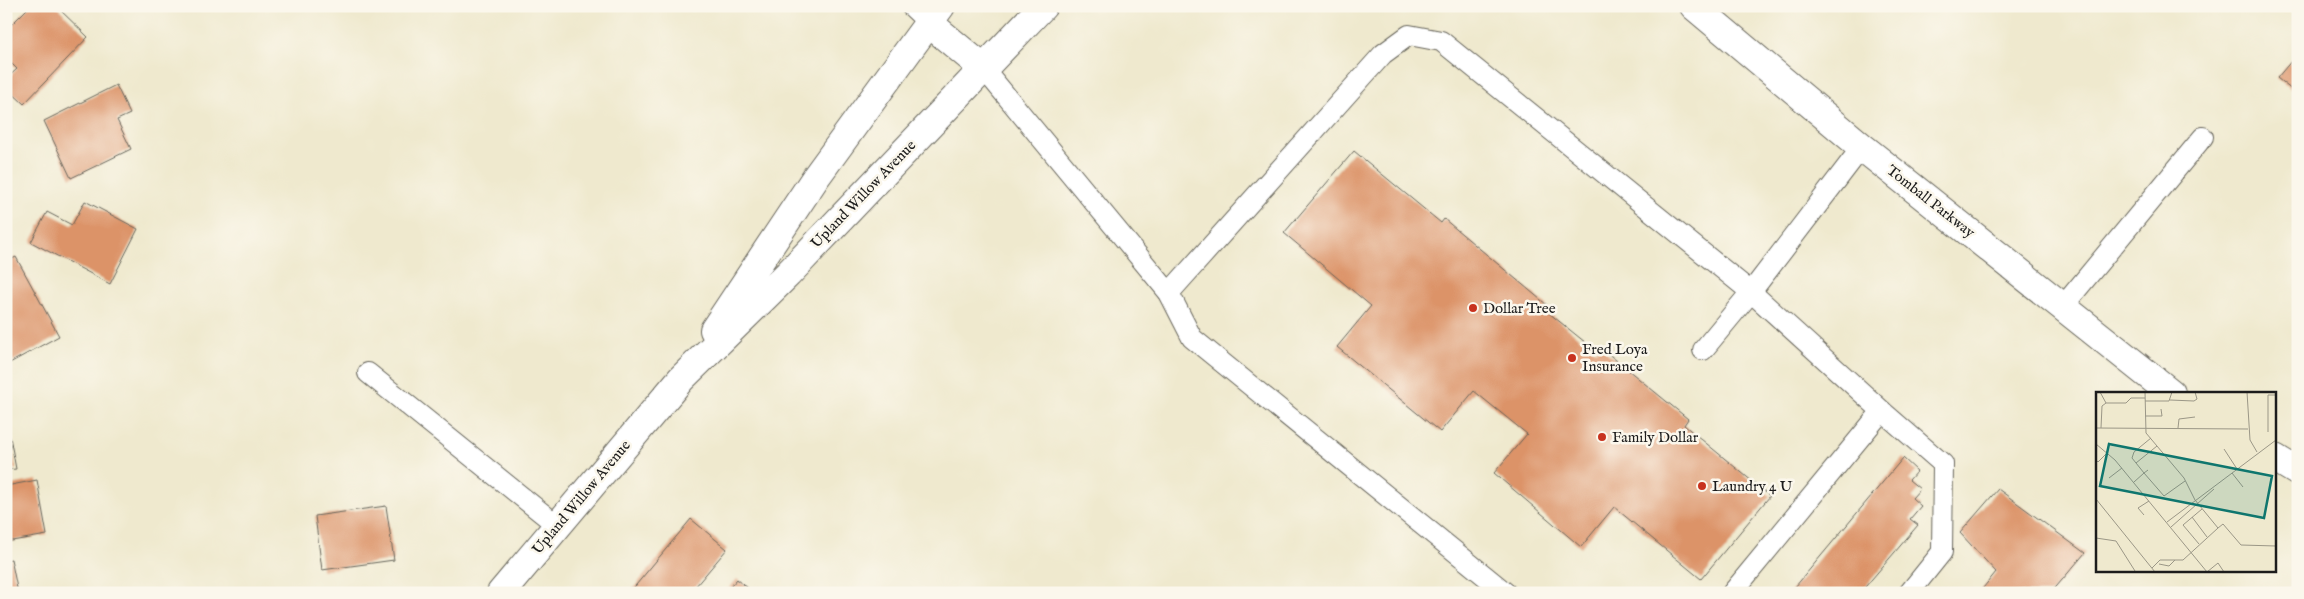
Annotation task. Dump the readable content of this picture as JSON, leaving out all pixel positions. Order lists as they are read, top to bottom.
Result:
{
  "streets": {
    "street": ["Upland Willow Avenue", "Tomball Parkway"]
  },
  "places": [
    "Dollar Tree",
    "Fred Loya Insurance",
    "Family Dollar",
    "Laundry 4 U"
  ]
}
